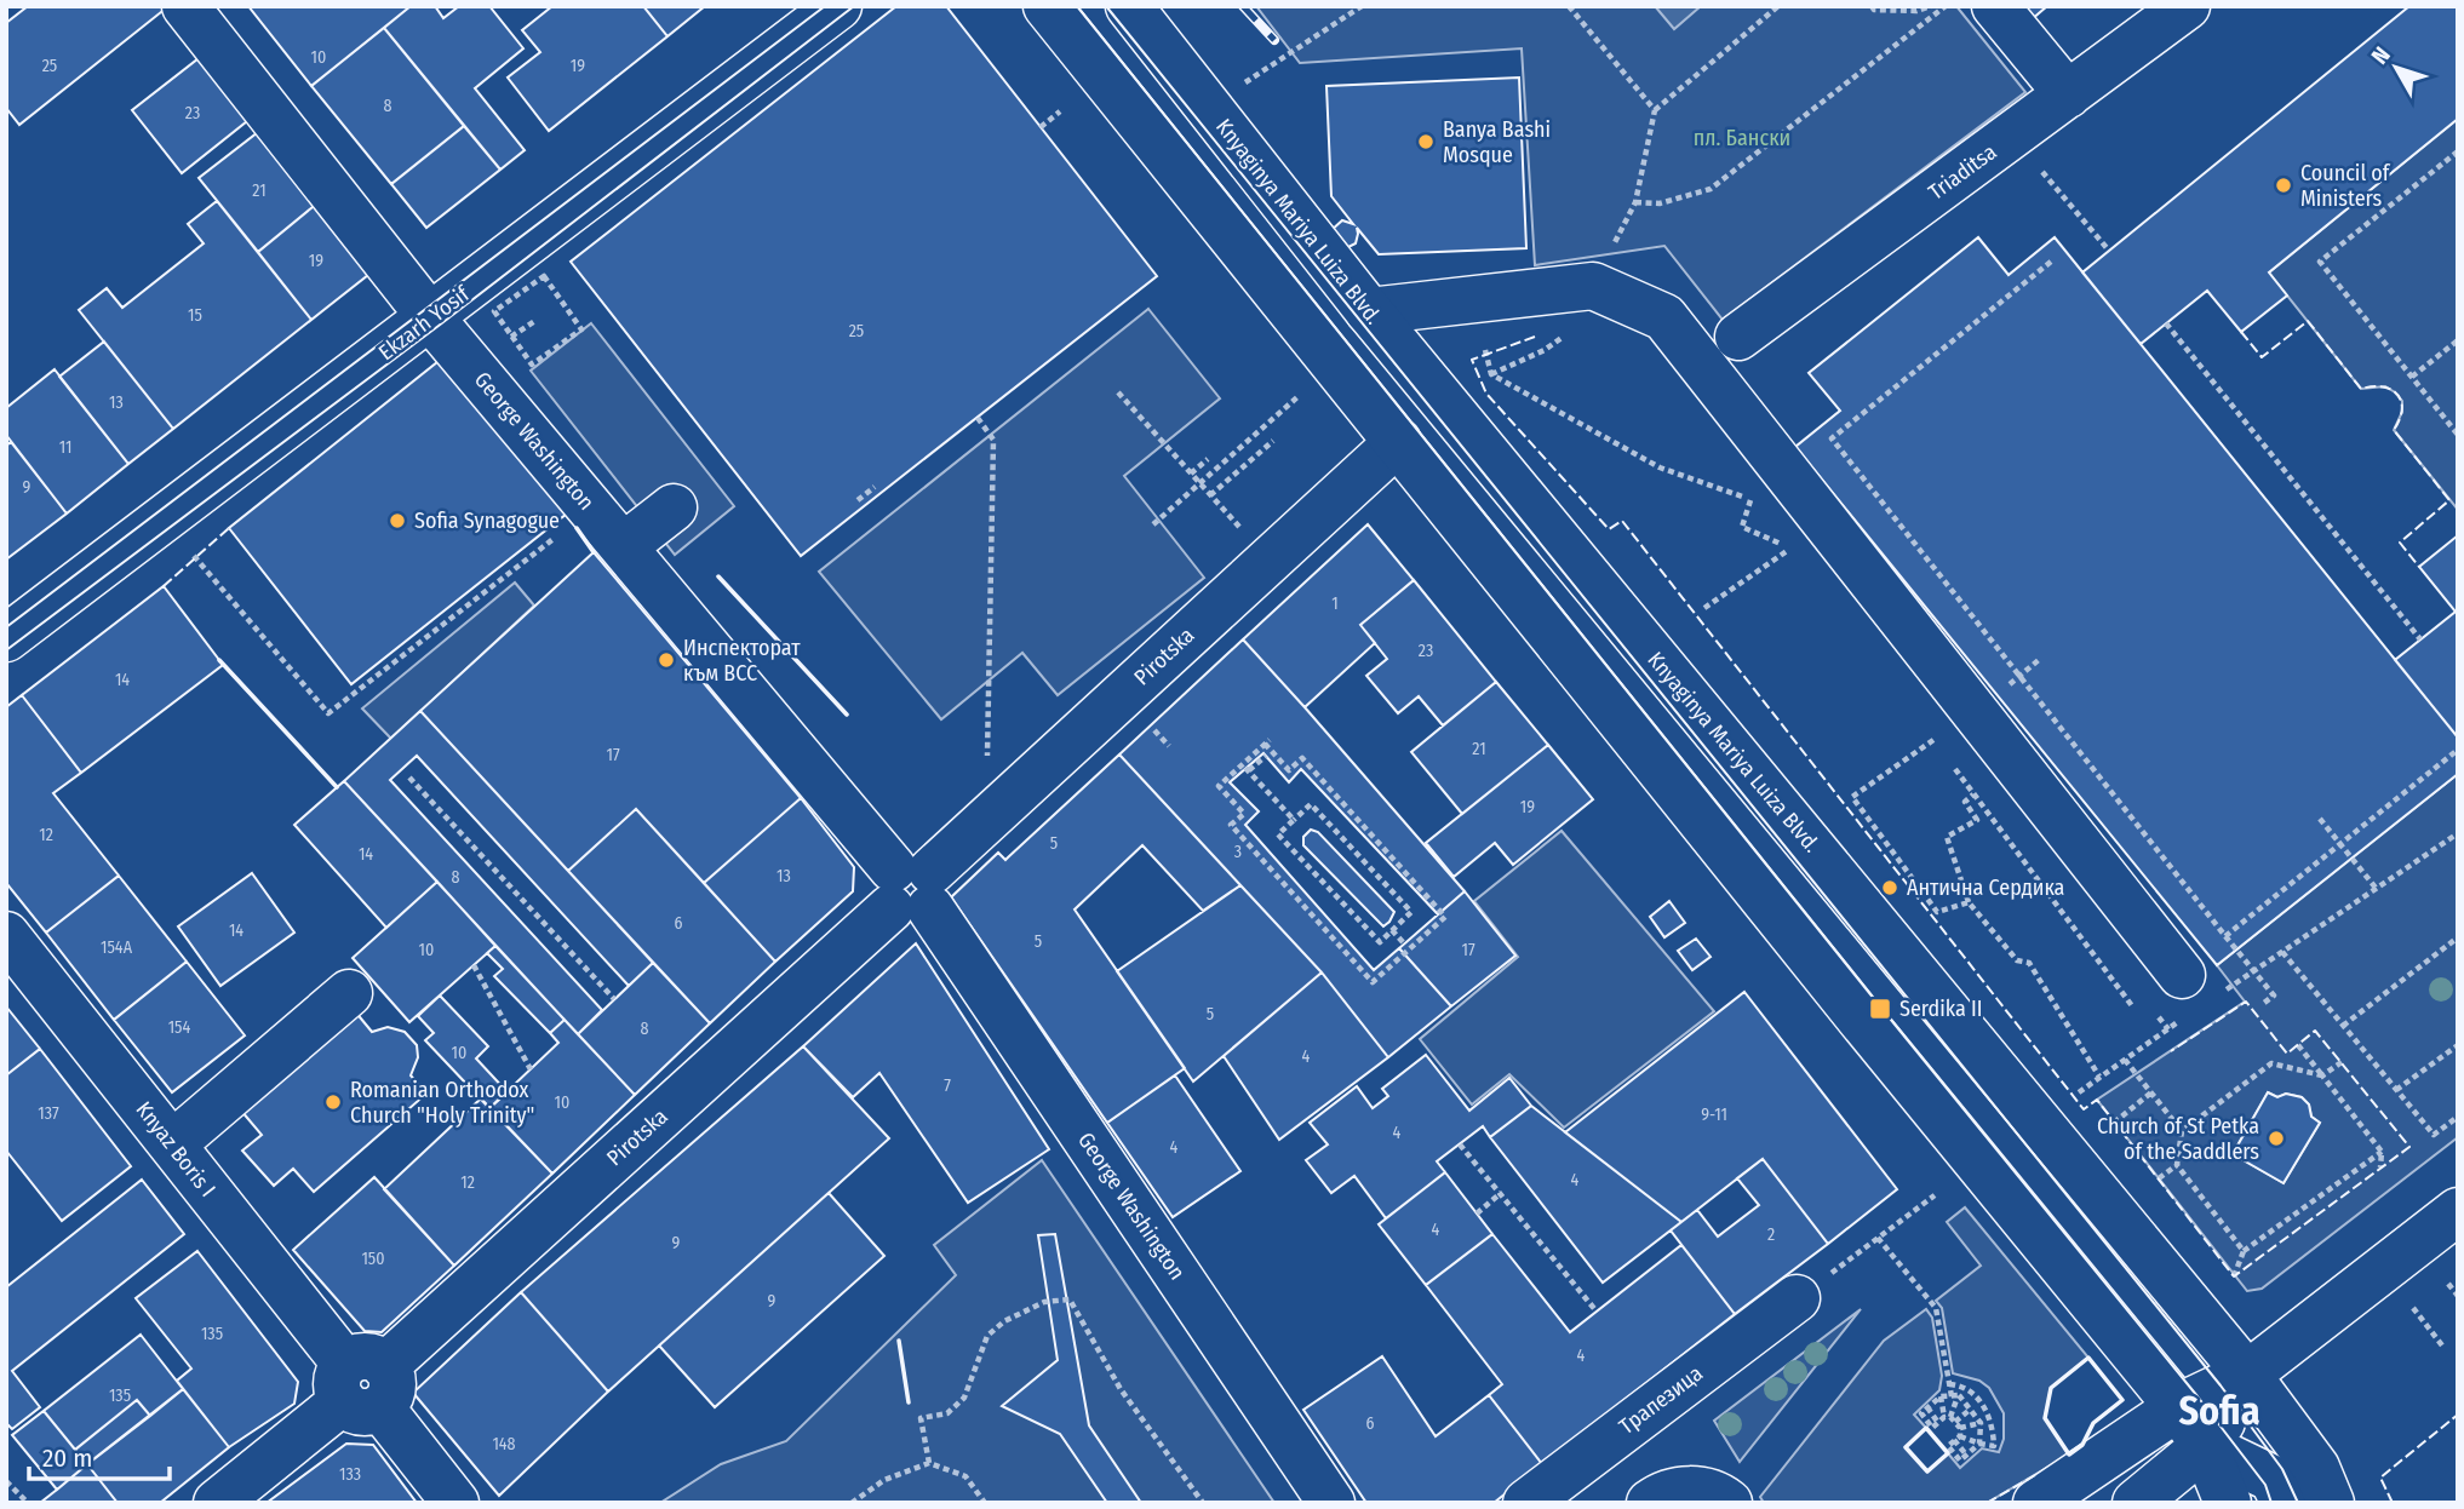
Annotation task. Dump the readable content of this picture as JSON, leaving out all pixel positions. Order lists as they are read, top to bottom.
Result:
{
  "streets": {
    "street": [
      "Triaditsa",
      "Knyaginya Mariya Luiza Blvd.",
      "Ekzarh Yosif",
      "George Washington",
      "Pirotska",
      "Knyaz Boris I",
      "Трапезица"
    ]
  },
  "crossings": [
    ["Ekzarh Yosif", "George Washington"],
    ["George Washington", "Pirotska"],
    ["Pirotska", "Knyaz Boris I"]
  ],
  "districts": ["Sofia"],
  "parks": ["пл. Бански"],
  "places": {
    "other": [
      "Banya Bashi Mosque",
      "Council of Ministers",
      "Sofia Synagogue",
      "Инспекторат към ВСС",
      "Антична Сердика",
      "Romanian Orthodox Church \"Holy Trinity\"",
      "Church of St Petka of the Saddlers"
    ],
    "transit": ["Serdika II"]
  },
  "house_numbers": [
    "10",
    "25",
    "19",
    "8",
    "23",
    "21",
    "19",
    "15",
    "25",
    "13",
    "11",
    "9",
    "1",
    "23",
    "14",
    "21",
    "17",
    "19",
    "12",
    "5",
    "3",
    "14",
    "13",
    "8",
    "6",
    "14",
    "5",
    "154A",
    "10",
    "17",
    "5",
    "154",
    "8",
    "10",
    "4",
    "7",
    "10",
    "137",
    "9-11",
    "4",
    "4",
    "4",
    "12",
    "4",
    "2",
    "9",
    "150",
    "9",
    "135",
    "4",
    "135",
    "6",
    "148",
    "133"
  ],
  "scale_bar": "20 m",
  "north": "top left"
}
